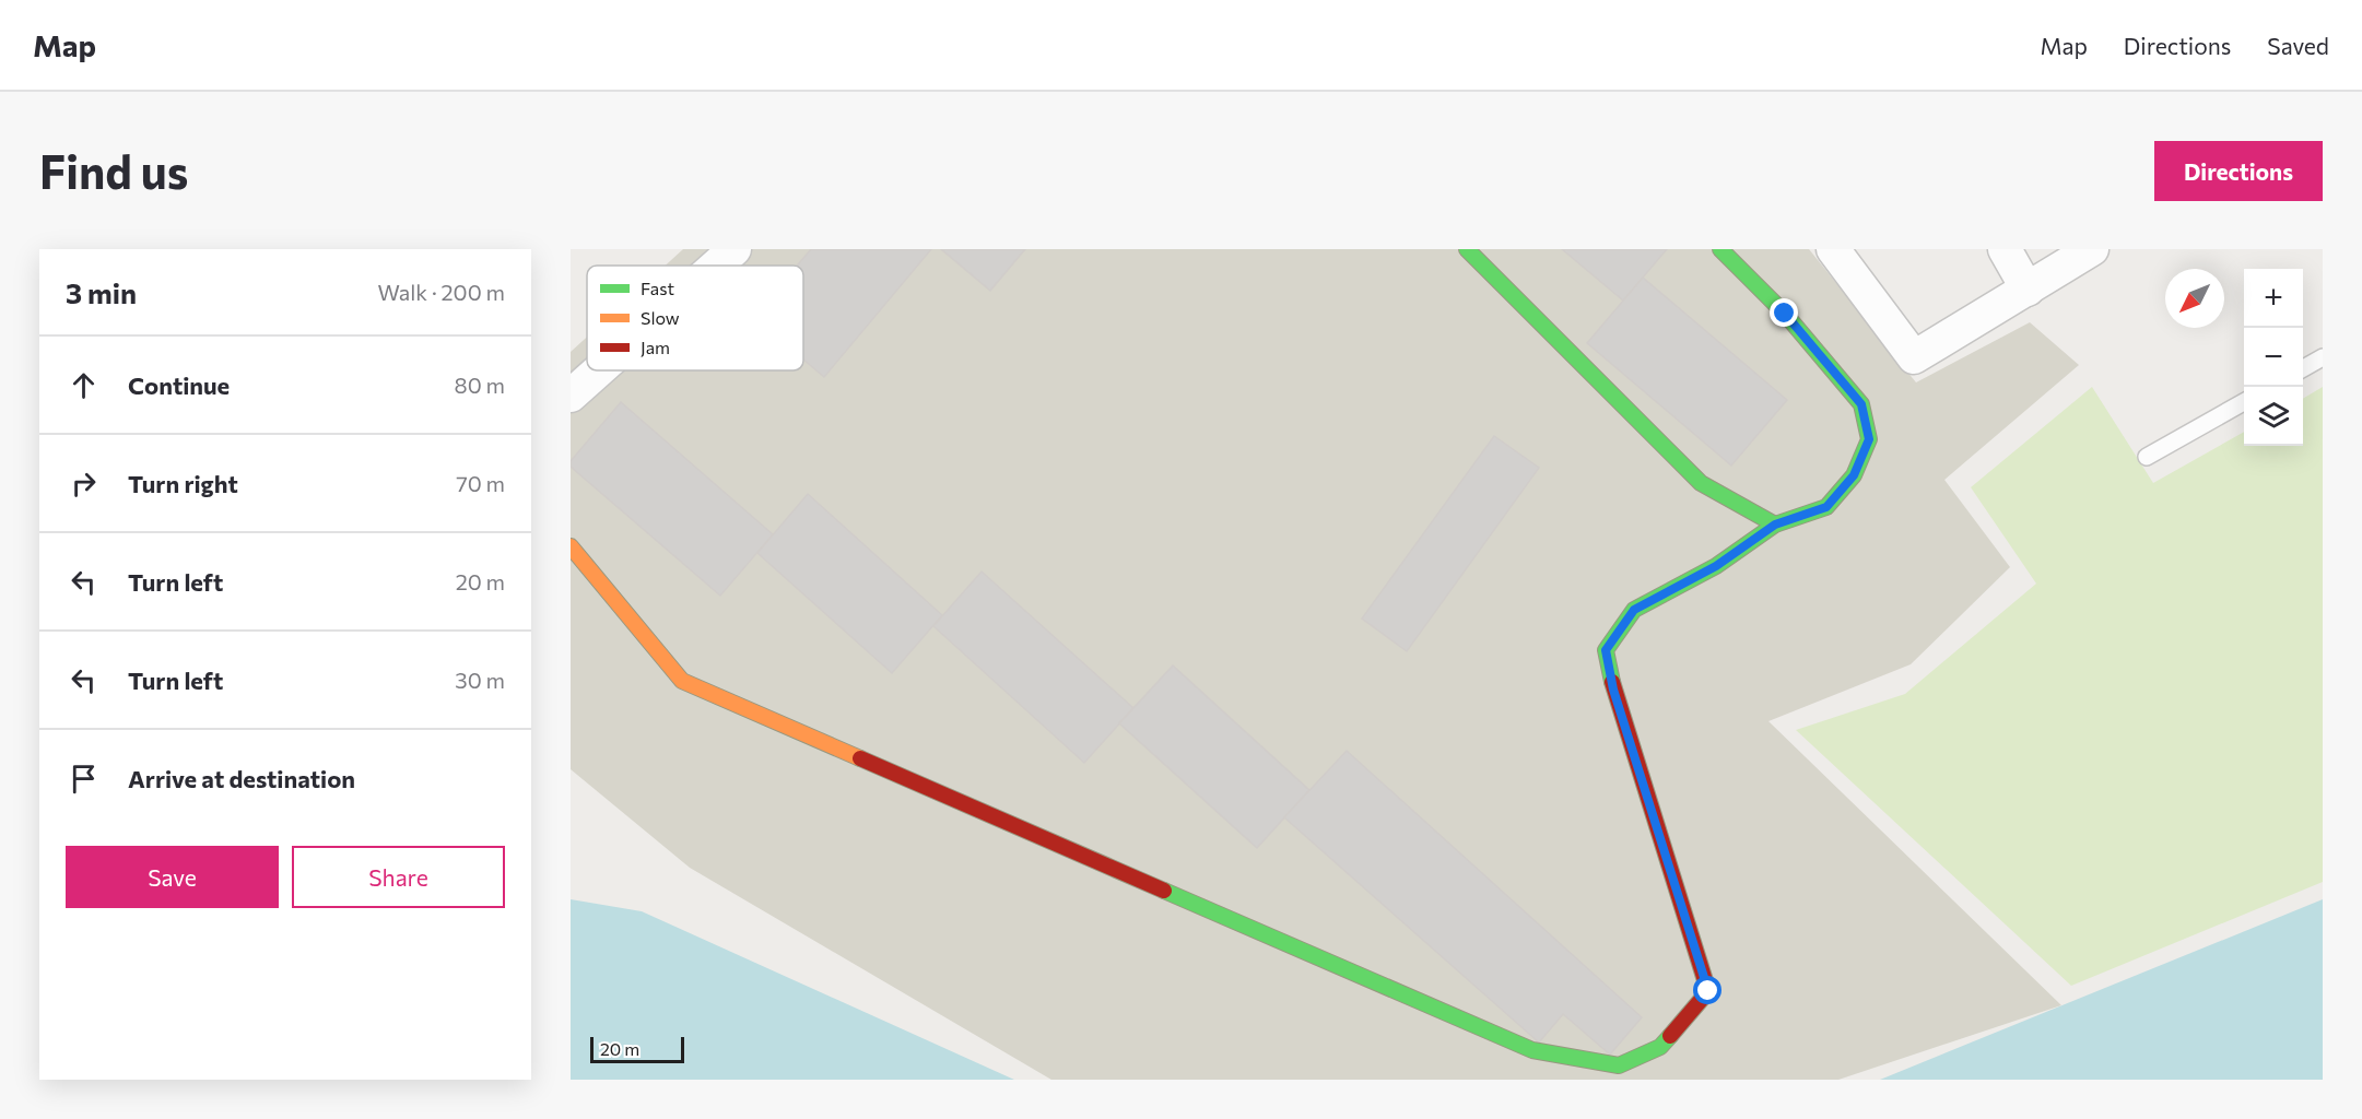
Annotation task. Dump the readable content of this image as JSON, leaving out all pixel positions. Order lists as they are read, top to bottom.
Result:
{
  "legend": ["Fast", "Slow", "Jam"],
  "scale_bar": "20 m",
  "north": "bottom left",
  "page": {
    "header": "Map",
    "nav": ["Map", "Directions", "Saved"],
    "buttons": [
      "Directions",
      ["Save", "Share"]
    ],
    "title": "Find us",
    "heading": ["3 min", "Walk · 200 m"],
    "map_buttons": ["+", "−"],
    "list": [
      ["Continue", "80 m"],
      ["Turn right", "70 m"],
      ["Turn left", "20 m"],
      ["Turn left", "30 m"],
      "Arrive at destination"
    ],
    "scale": "20 m"
  }
}
